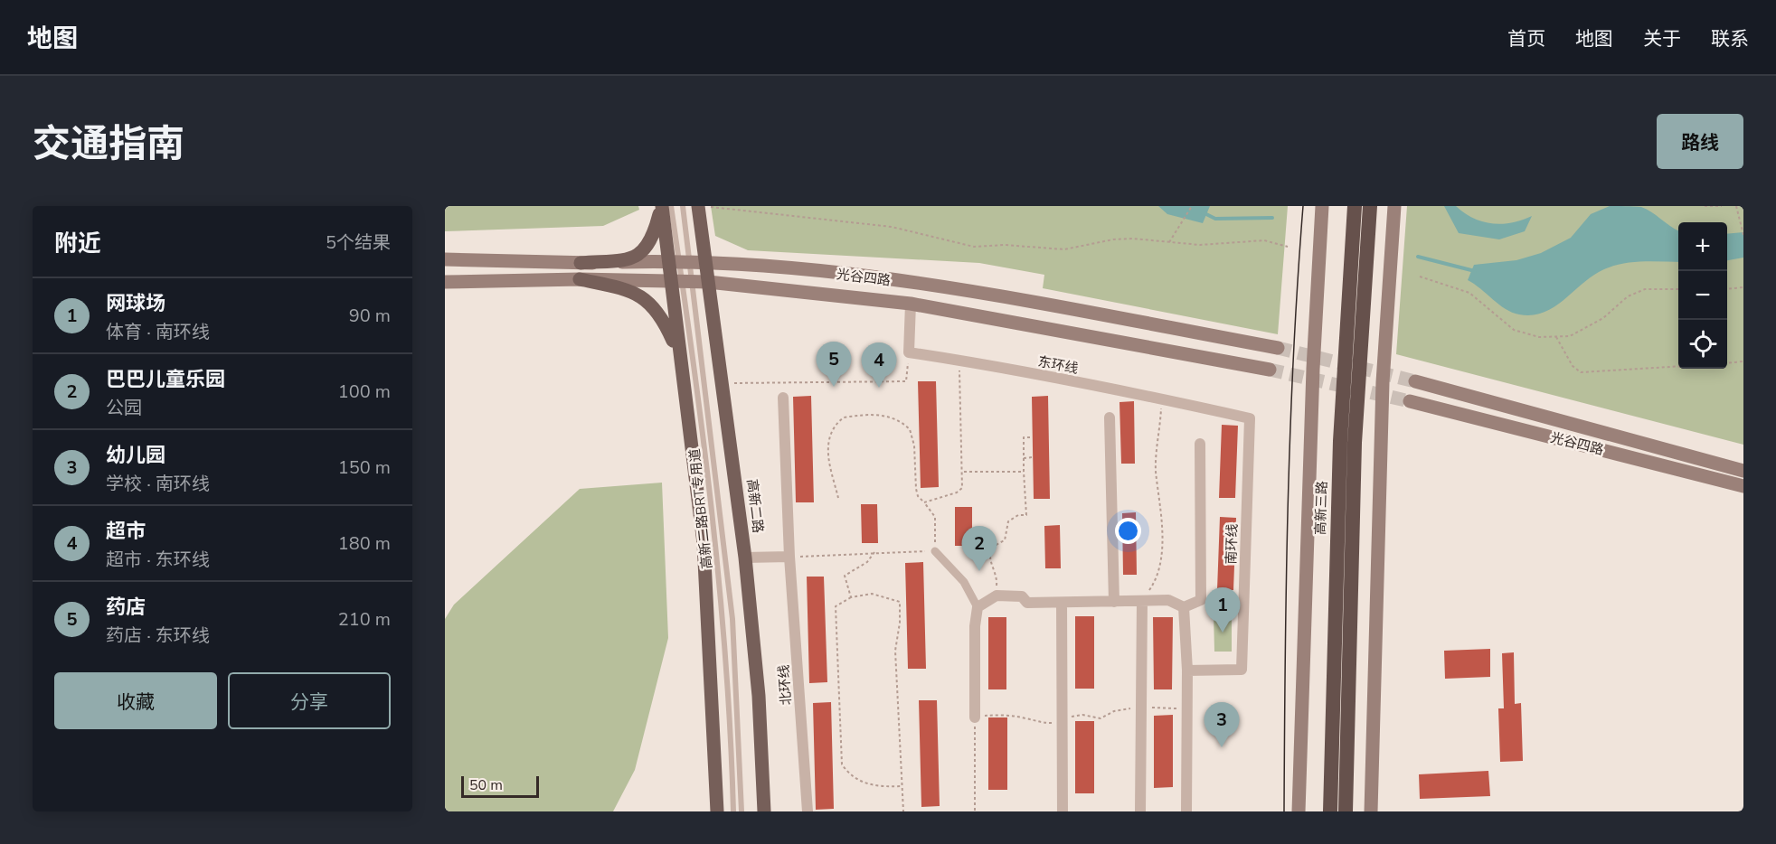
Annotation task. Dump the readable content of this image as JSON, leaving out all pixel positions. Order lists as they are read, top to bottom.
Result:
{
  "streets": {
    "highway": ["高新三路"],
    "main road": ["光谷四路", "高新二路"],
    "street": ["东环线", "南环线", "北环线"],
    "lane": ["高新二路BRT专用道"]
  },
  "crossings": [
    ["光谷四路", "高新二路"],
    ["光谷四路", "高新二路BRT专用道"],
    ["东环线", "南环线"]
  ],
  "scale_bar": "50 m",
  "page": {
    "header": "地图",
    "nav": [
      "首页",
      "地图",
      "关于",
      "联系"
    ],
    "title": "交通指南",
    "buttons": [
      "路线",
      ["收藏", "分享"]
    ],
    "heading": ["附近", "5个结果"],
    "map_buttons": ["+", "−"],
    "list": [
      {
        "mark": "1",
        "name": "网球场",
        "note": "体育 · 南环线",
        "value": "90 m"
      },
      {
        "mark": "2",
        "name": "巴巴儿童乐园",
        "note": "公园",
        "value": "100 m"
      },
      {
        "mark": "3",
        "name": "幼儿园",
        "note": "学校 · 南环线",
        "value": "150 m"
      },
      {
        "mark": "4",
        "name": "超市",
        "note": "超市 · 东环线",
        "value": "180 m"
      },
      {
        "mark": "5",
        "name": "药店",
        "note": "药店 · 东环线",
        "value": "210 m"
      }
    ],
    "pins": [
      "5",
      "4",
      "2",
      "1",
      "3"
    ],
    "scale": "50 m"
  }
}
